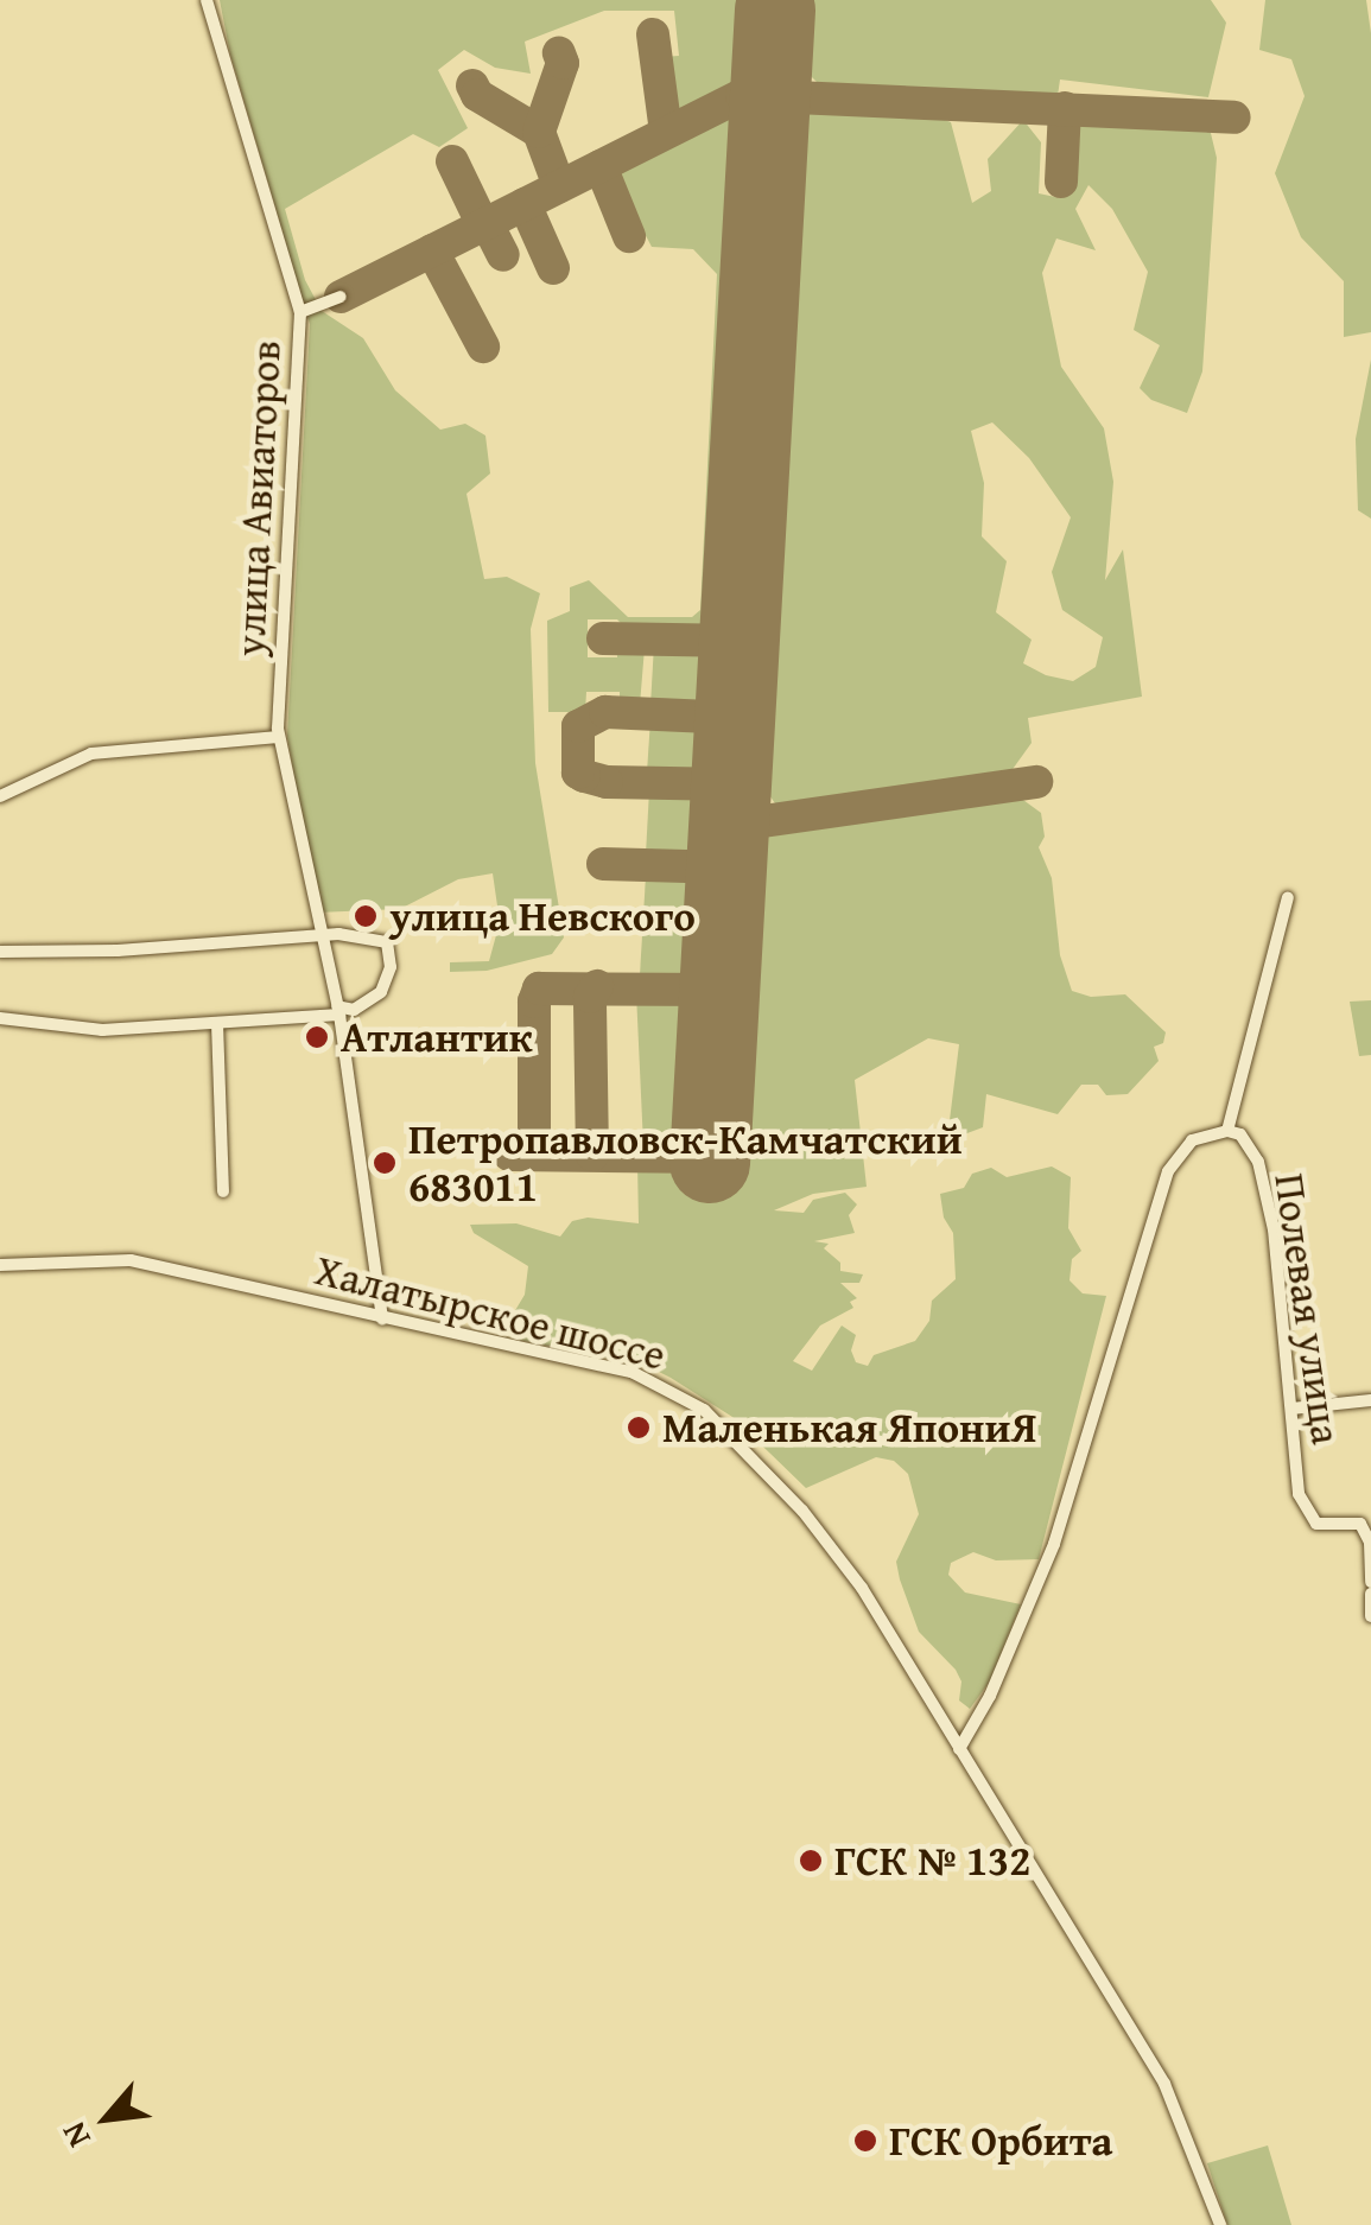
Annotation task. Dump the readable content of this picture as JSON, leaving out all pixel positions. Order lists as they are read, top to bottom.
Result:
{
  "streets": {
    "street": ["улица Авиаторов", "Полевая улица", "Халатырское шоссе"]
  },
  "places": [
    "улица Невского",
    "Атлантик",
    "Петропавловск-Камчатский 683011",
    "Маленькая ЯпониЯ",
    "ГСК № 132",
    "ГСК Орбита"
  ],
  "north": "bottom left"
}
